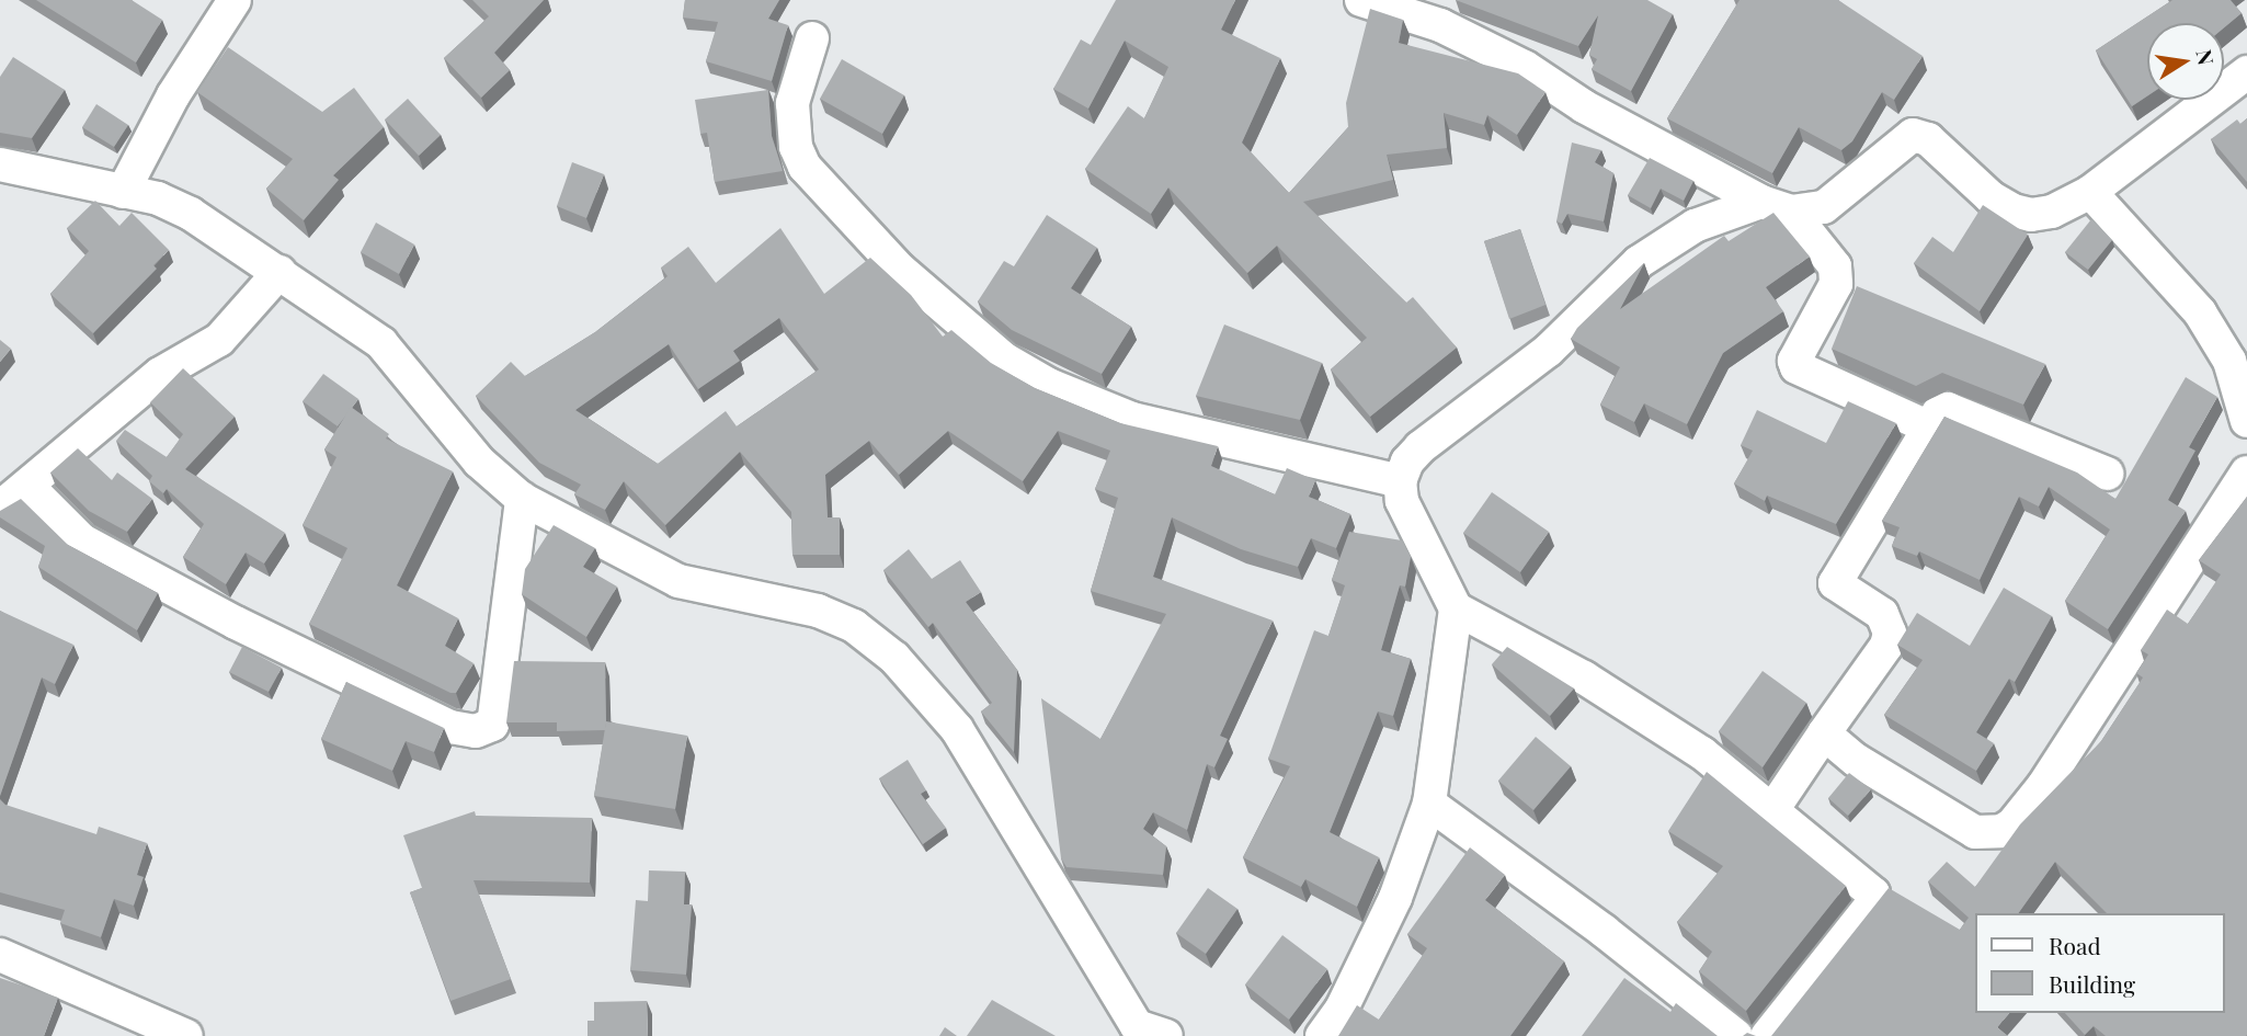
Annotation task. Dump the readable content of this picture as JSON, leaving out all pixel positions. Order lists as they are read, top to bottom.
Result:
{
  "legend": ["Road", "Building"],
  "north": "right"
}
